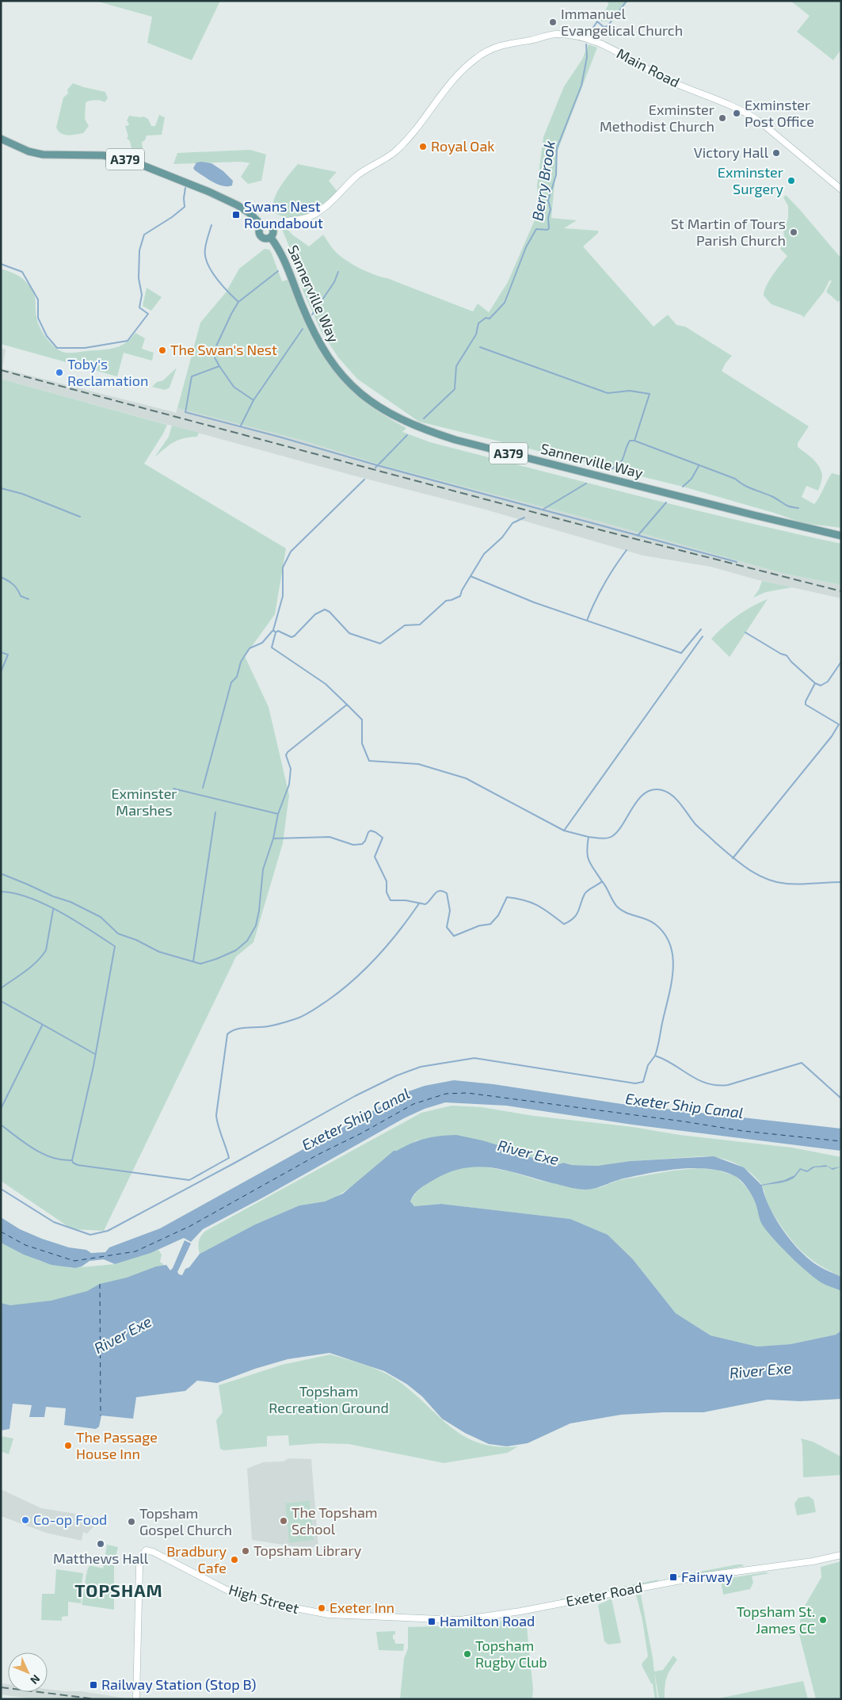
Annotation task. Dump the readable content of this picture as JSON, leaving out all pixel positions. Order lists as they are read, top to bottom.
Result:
{
  "streets": {
    "main road": ["A379", "Sannerville Way"],
    "street": ["Main Road", "Exeter Road", "High Street"]
  },
  "crossings": [
    ["Main Road", "A379"],
    ["Main Road", "Sannerville Way"],
    ["A379", "Sannerville Way"],
    ["Exeter Road", "High Street"]
  ],
  "districts": ["TOPSHAM"],
  "water": ["Berry Brook", "Exeter Ship Canal", "River Exe"],
  "parks": ["Exminster Marshes", "Topsham Recreation Ground"],
  "places": {
    "other": [
      "Immanuel Evangelical Church",
      "Exminster Post Office",
      "Exminster Methodist Church",
      "Royal Oak",
      "Victory Hall",
      "Exminster Surgery",
      "St Martin of Tours Parish Church",
      "The Swan's Nest",
      "Toby's Reclamation",
      "The Passage House Inn",
      "Co-op Food",
      "The Topsham School",
      "Topsham Gospel Church",
      "Matthews Hall",
      "Topsham Library",
      "Bradbury Cafe",
      "Exeter Inn",
      "Topsham St. James CC",
      "Topsham Rugby Club"
    ],
    "transit": [
      "Swans Nest Roundabout",
      "Fairway",
      "Hamilton Road",
      "Railway Station (Stop B)"
    ]
  },
  "north": "bottom right"
}
